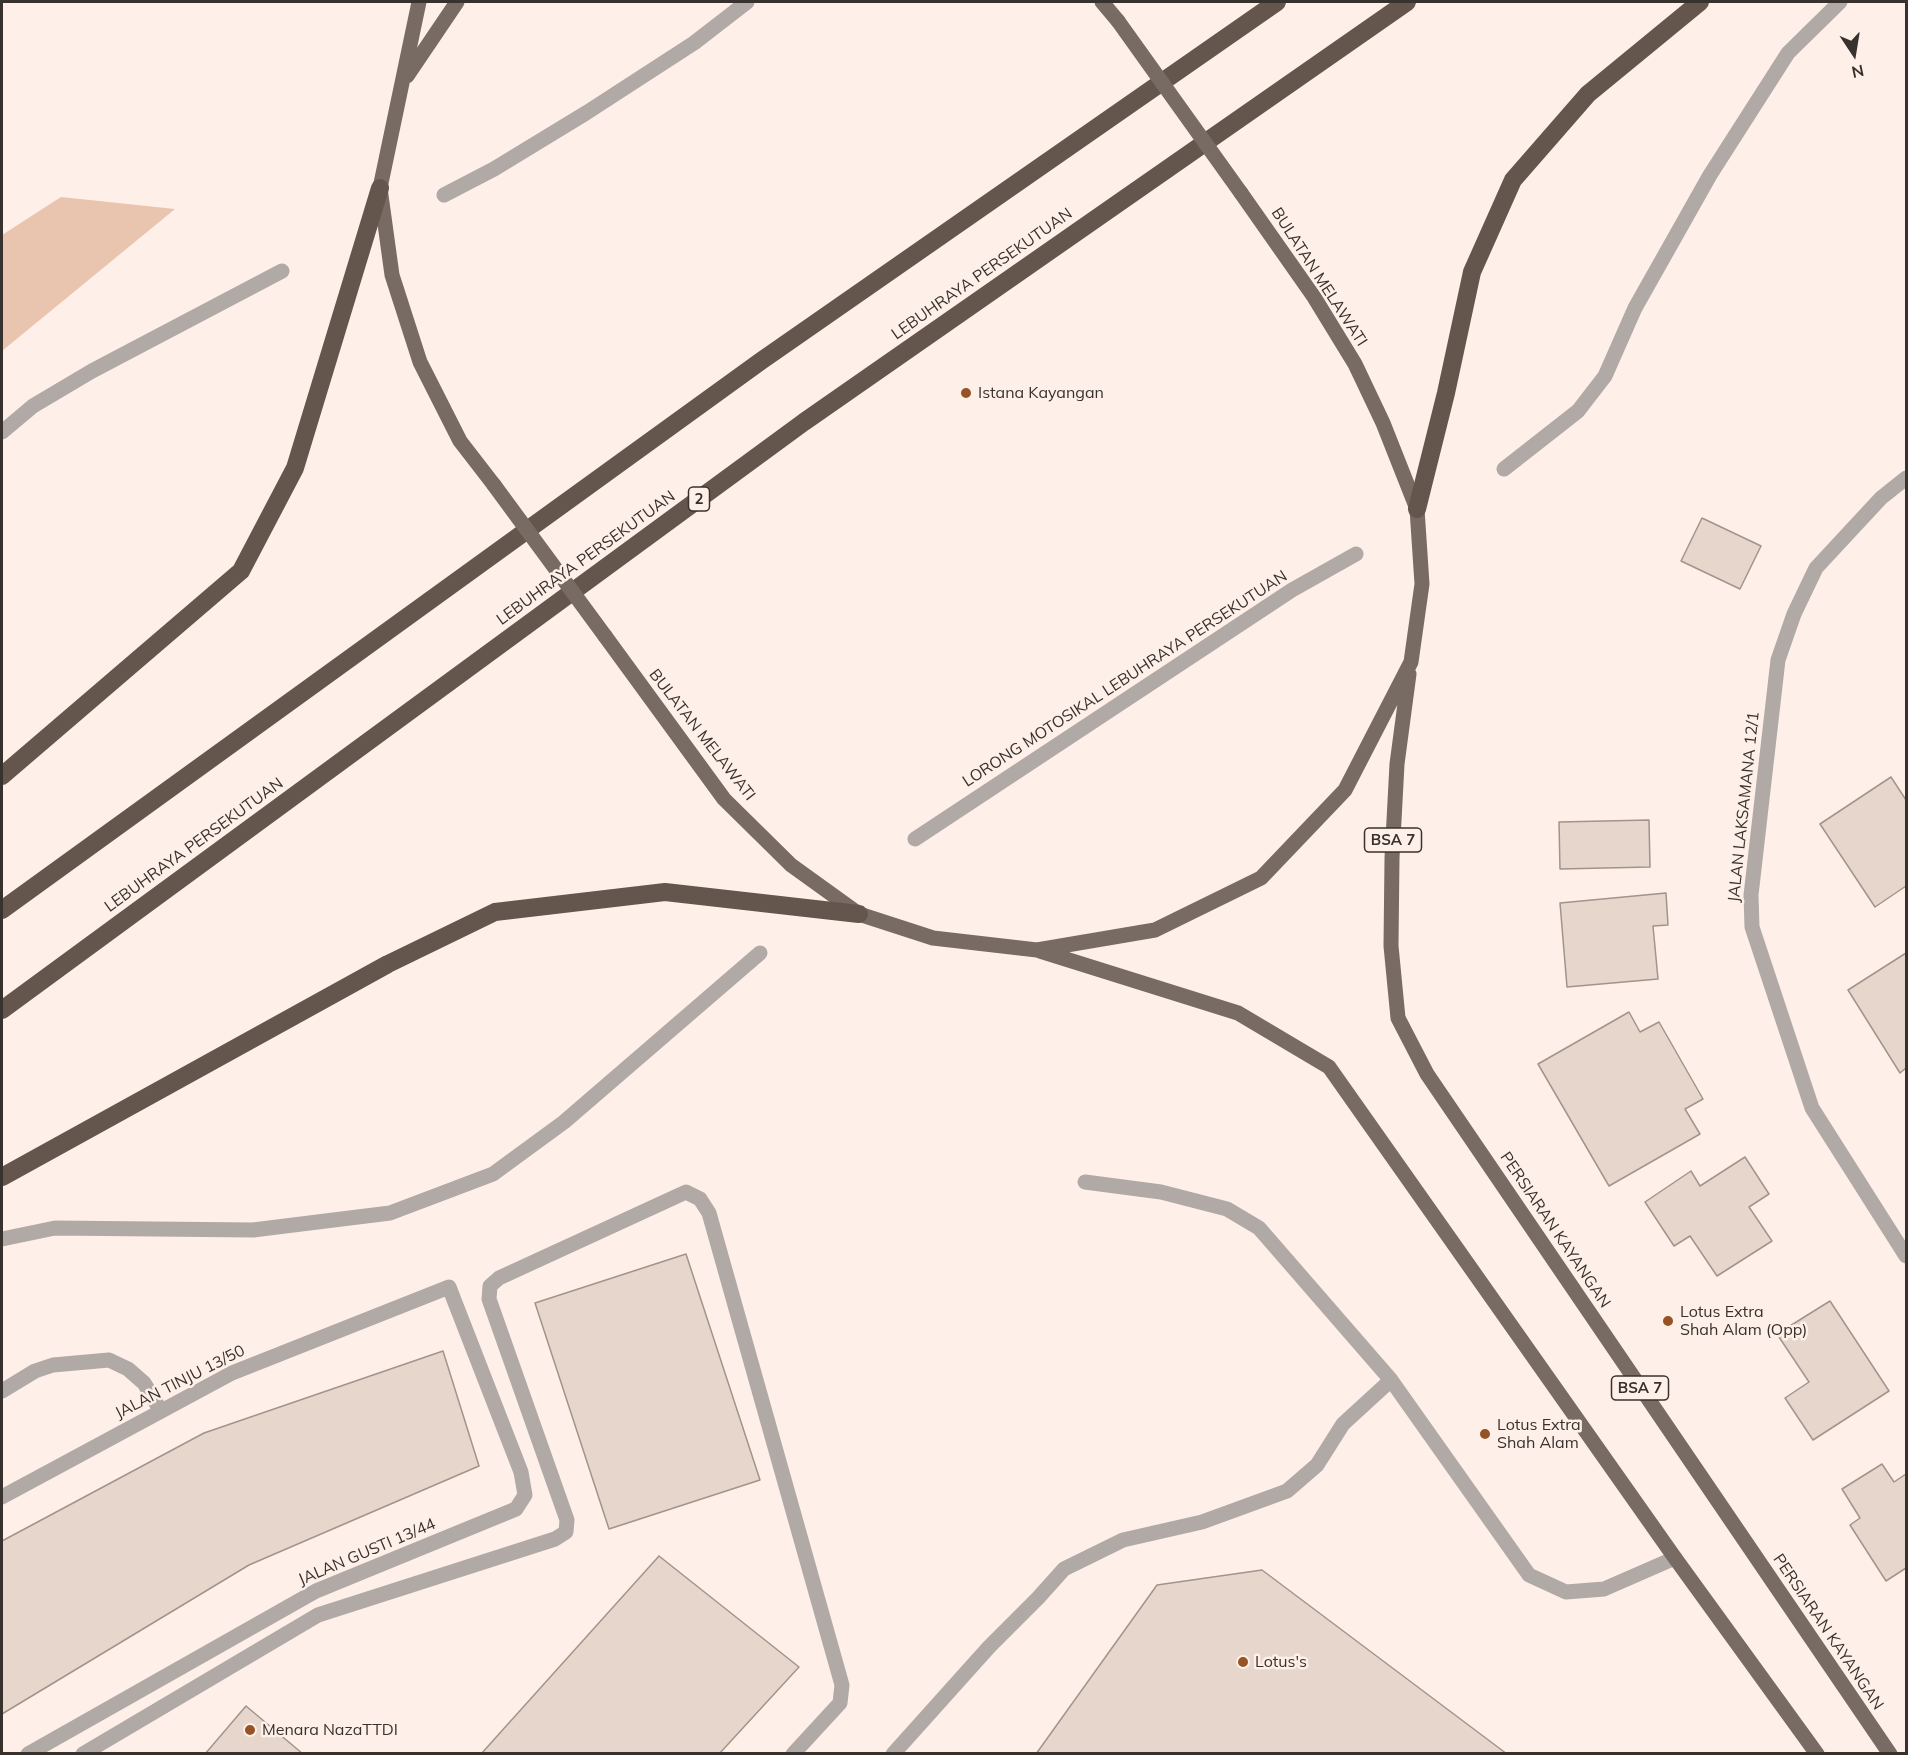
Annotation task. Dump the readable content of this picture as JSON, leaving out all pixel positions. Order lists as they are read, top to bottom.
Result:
{
  "streets": {
    "highway": ["LEBUHRAYA PERSEKUTUAN", "2"],
    "main road": ["BULATAN MELAWATI", "BSA 7", "PERSIARAN KAYANGAN"],
    "street": [
      "LORONG MOTOSIKAL LEBUHRAYA PERSEKUTUAN",
      "JALAN LAKSAMANA 12/1",
      "JALAN TINJU 13/50",
      "JALAN GUSTI 13/44"
    ]
  },
  "crossings": [
    ["BULATAN MELAWATI", "PERSIARAN KAYANGAN"],
    ["JALAN TINJU 13/50", "JALAN GUSTI 13/44"]
  ],
  "places": [
    "Istana Kayangan",
    "Lotus Extra Shah Alam (Opp)",
    "Lotus Extra Shah Alam",
    "Lotus's",
    "Menara NazaTTDI"
  ],
  "north": "bottom"
}
